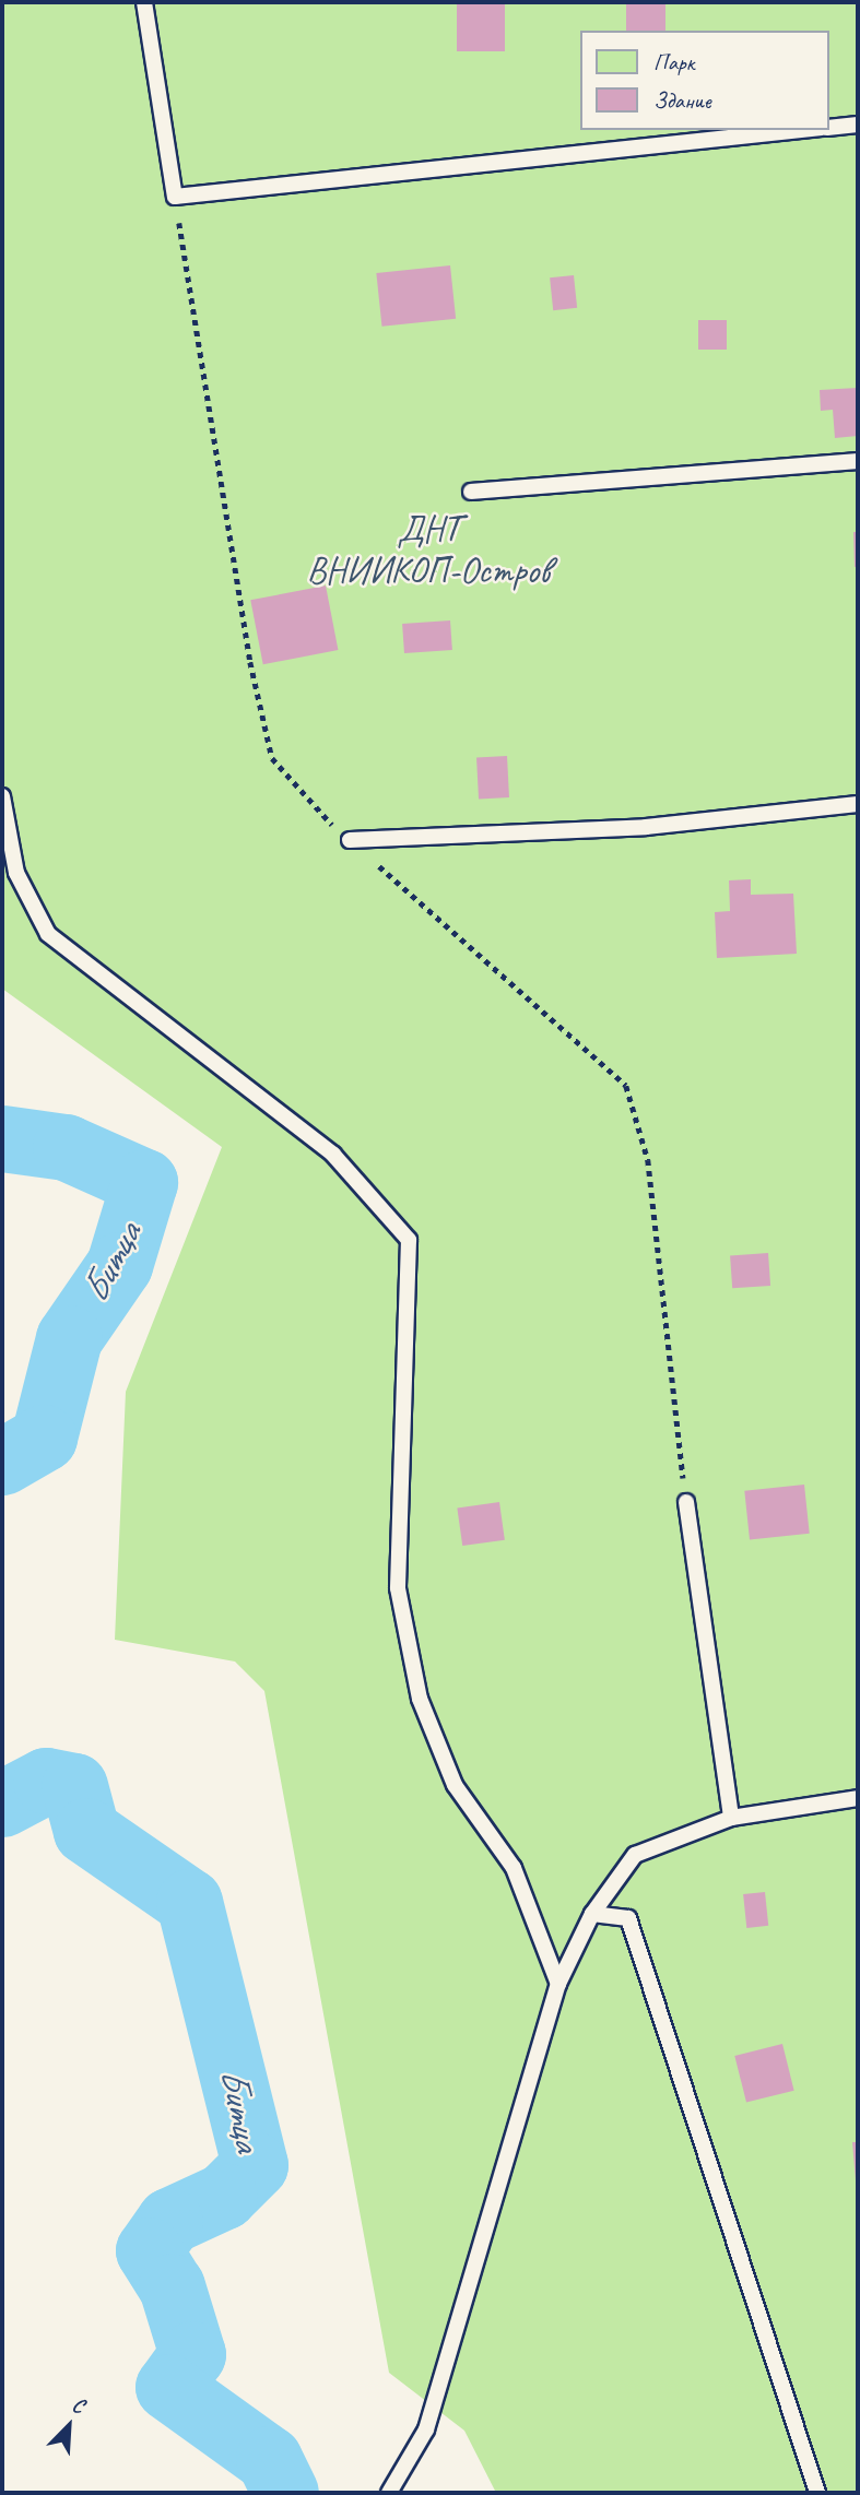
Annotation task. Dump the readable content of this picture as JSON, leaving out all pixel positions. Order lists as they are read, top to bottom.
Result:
{
  "water": ["Битца"],
  "parks": ["ДНТ ВНИИКОП-Остров"],
  "legend": ["Парк", "Здание"],
  "north": "top right"
}
